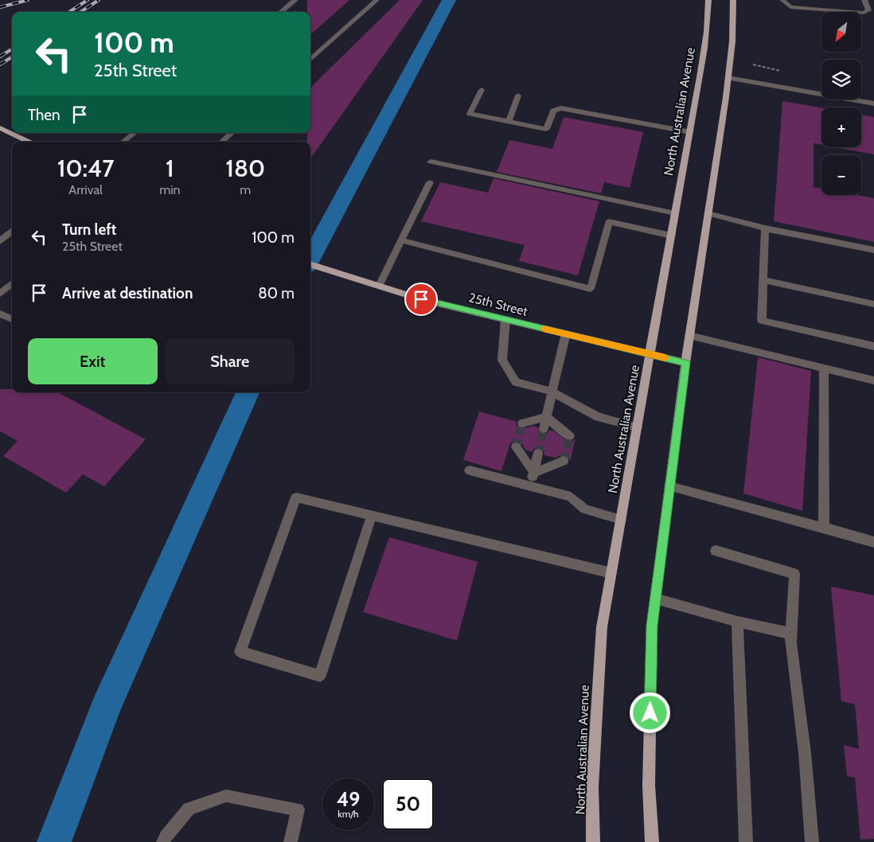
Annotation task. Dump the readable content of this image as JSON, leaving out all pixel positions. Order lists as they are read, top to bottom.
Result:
{
  "streets": {
    "main road": ["North Australian Avenue", "25th Street"]
  },
  "crossings": [
    ["North Australian Avenue", "25th Street"]
  ],
  "north": "bottom left",
  "page": {
    "map_buttons": ["+", "−"],
    "turn": ["100 m", "25th Street"],
    "then": "Then",
    "eta": [
      "10:47",
      "Arrival",
      "1",
      "min",
      "180",
      "m"
    ],
    "list": [
      {
        "name": "Turn left",
        "note": "25th Street",
        "value": "100 m"
      },
      {
        "name": "Arrive at destination",
        "value": "80 m"
      }
    ],
    "buttons": ["Exit", "Share"],
    "speed": "49 km/h",
    "limit": "50"
  }
}
